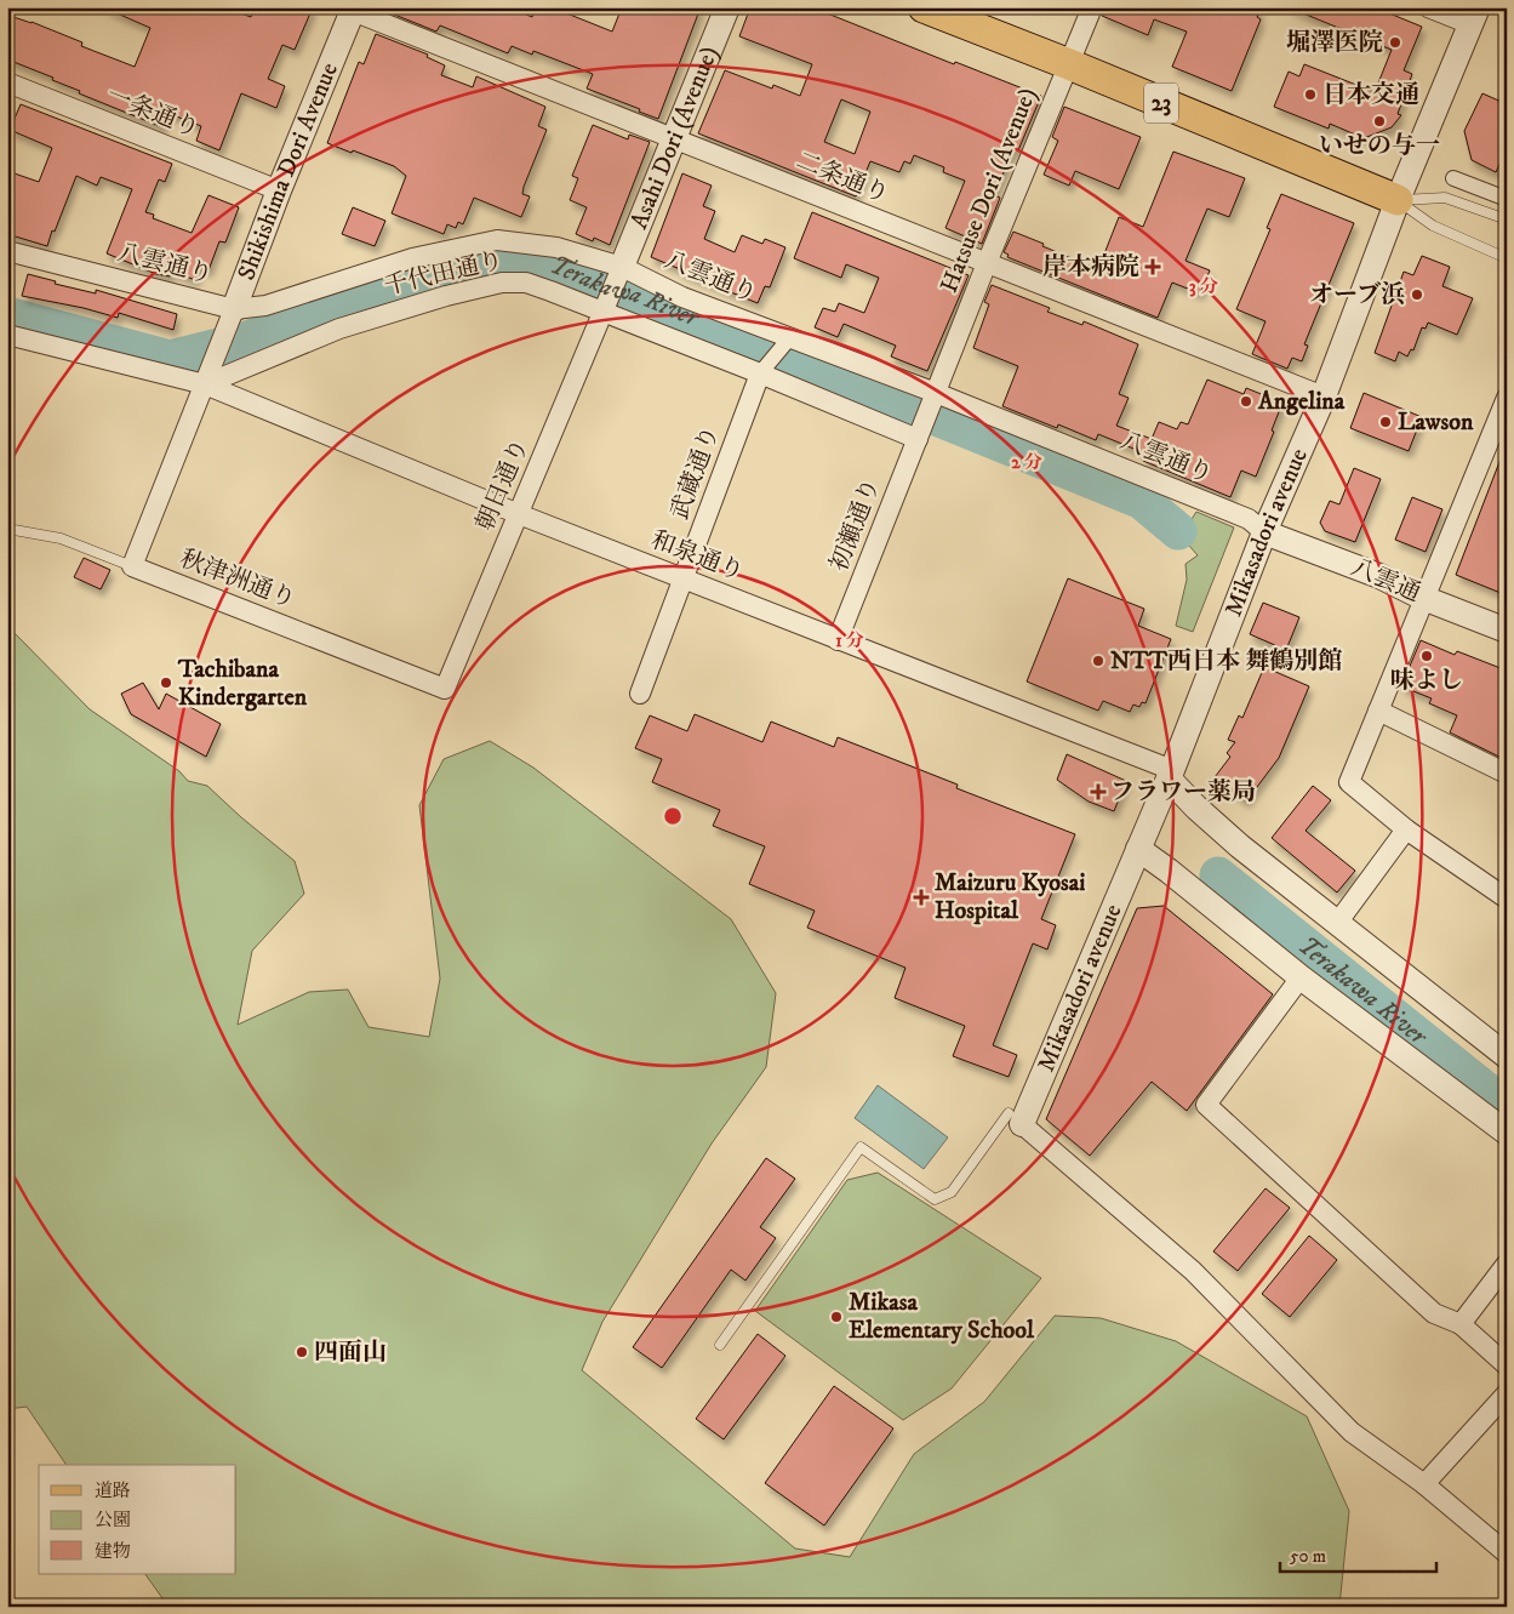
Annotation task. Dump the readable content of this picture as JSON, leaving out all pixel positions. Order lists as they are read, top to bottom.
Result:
{
  "streets": {
    "main road": ["23"],
    "street": [
      "一条通り",
      "Asahi Dori (Avenue)",
      "Shikishima Dori Avenue",
      "二条通り",
      "Hatsuse Dori (Avenue)",
      "八雲通り",
      "千代田通り",
      "武蔵通り",
      "朝日通り",
      "初瀬通り",
      "Mikasadori avenue",
      "和泉通り",
      "秋津洲通り",
      "八雲通"
    ]
  },
  "crossings": [
    ["23", "Hatsuse Dori (Avenue)"],
    ["23", "Mikasadori avenue"],
    ["一条通り", "Shikishima Dori Avenue"],
    ["Asahi Dori (Avenue)", "二条通り"],
    ["Asahi Dori (Avenue)", "八雲通り"],
    ["Asahi Dori (Avenue)", "朝日通り"],
    ["Shikishima Dori Avenue", "二条通り"],
    ["Shikishima Dori Avenue", "八雲通り"],
    ["Shikishima Dori Avenue", "千代田通り"],
    ["Shikishima Dori Avenue", "和泉通り"],
    ["Shikishima Dori Avenue", "秋津洲通り"],
    ["二条通り", "Hatsuse Dori (Avenue)"],
    ["二条通り", "Mikasadori avenue"],
    ["Hatsuse Dori (Avenue)", "八雲通り"],
    ["Hatsuse Dori (Avenue)", "千代田通り"],
    ["Hatsuse Dori (Avenue)", "初瀬通り"],
    ["八雲通り", "朝日通り"],
    ["八雲通り", "Mikasadori avenue"],
    ["八雲通り", "八雲通"],
    ["千代田通り", "武蔵通り"],
    ["千代田通り", "朝日通り"],
    ["千代田通り", "初瀬通り"],
    ["千代田通り", "和泉通り"],
    ["武蔵通り", "和泉通り"],
    ["朝日通り", "和泉通り"],
    ["朝日通り", "秋津洲通り"],
    ["初瀬通り", "和泉通り"],
    ["Mikasadori avenue", "和泉通り"],
    ["Mikasadori avenue", "八雲通"]
  ],
  "water": ["Terakawa River"],
  "places": {
    "other": [
      "堀澤医院",
      "日本交通",
      "いせの与一",
      "オーブ浜",
      "Angelina",
      "Lawson",
      "味よし",
      "NTT西日本 舞鶴別館",
      "Tachibana Kindergarten",
      "Mikasa Elementary School",
      "四面山"
    ],
    "health": ["岸本病院", "フラワー薬局", "Maizuru Kyosai Hospital"]
  },
  "legend": ["道路", "公園", "建物"],
  "scale_bar": "50 m",
  "rings": ["3 分", "2 分", "1 分"]
}
